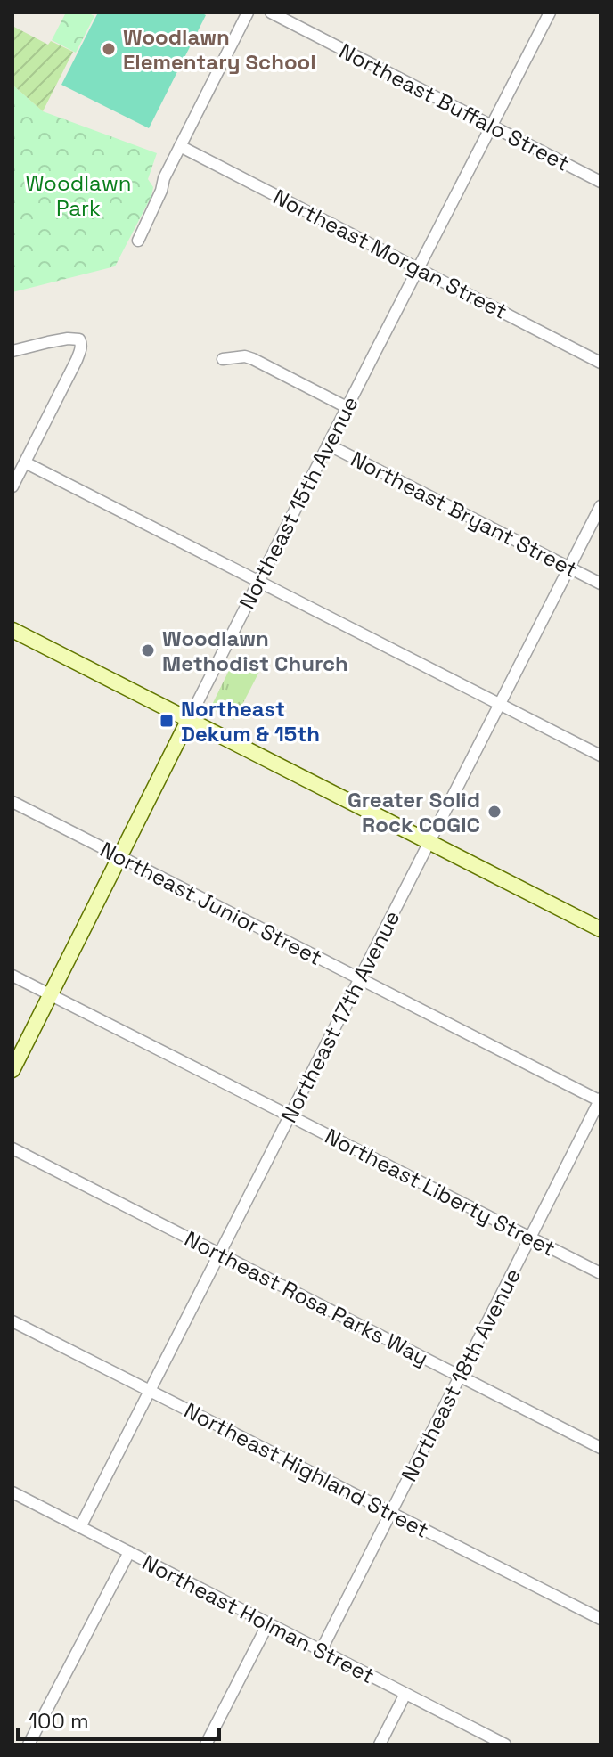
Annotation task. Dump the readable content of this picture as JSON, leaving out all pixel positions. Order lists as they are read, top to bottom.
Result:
{
  "streets": {
    "street": [
      "Northeast Buffalo Street",
      "Northeast Morgan Street",
      "Northeast 15th Avenue",
      "Northeast Bryant Street",
      "Northeast Junior Street",
      "Northeast 17th Avenue",
      "Northeast Liberty Street",
      "Northeast Rosa Parks Way",
      "Northeast 18th Avenue",
      "Northeast Highland Street",
      "Northeast Holman Street"
    ]
  },
  "crossings": [
    ["Northeast Buffalo Street", "Northeast 15th Avenue"],
    ["Northeast Morgan Street", "Northeast 15th Avenue"],
    ["Northeast 15th Avenue", "Northeast Bryant Street"],
    ["Northeast 15th Avenue", "Northeast Junior Street"],
    ["Northeast 15th Avenue", "Northeast Liberty Street"],
    ["Northeast Bryant Street", "Northeast 17th Avenue"],
    ["Northeast Junior Street", "Northeast 17th Avenue"],
    ["Northeast Junior Street", "Northeast 18th Avenue"],
    ["Northeast 17th Avenue", "Northeast Liberty Street"],
    ["Northeast 17th Avenue", "Northeast Rosa Parks Way"],
    ["Northeast 17th Avenue", "Northeast Highland Street"],
    ["Northeast 17th Avenue", "Northeast Holman Street"],
    ["Northeast Liberty Street", "Northeast 18th Avenue"],
    ["Northeast Rosa Parks Way", "Northeast 18th Avenue"],
    ["Northeast 18th Avenue", "Northeast Highland Street"],
    ["Northeast 18th Avenue", "Northeast Holman Street"]
  ],
  "parks": ["Woodlawn Park"],
  "places": {
    "other": ["Woodlawn Elementary School", "Woodlawn Methodist Church", "Greater Solid Rock COGIC"],
    "transit": ["Northeast Dekum & 15th"]
  },
  "scale_bar": "100 m"
}
